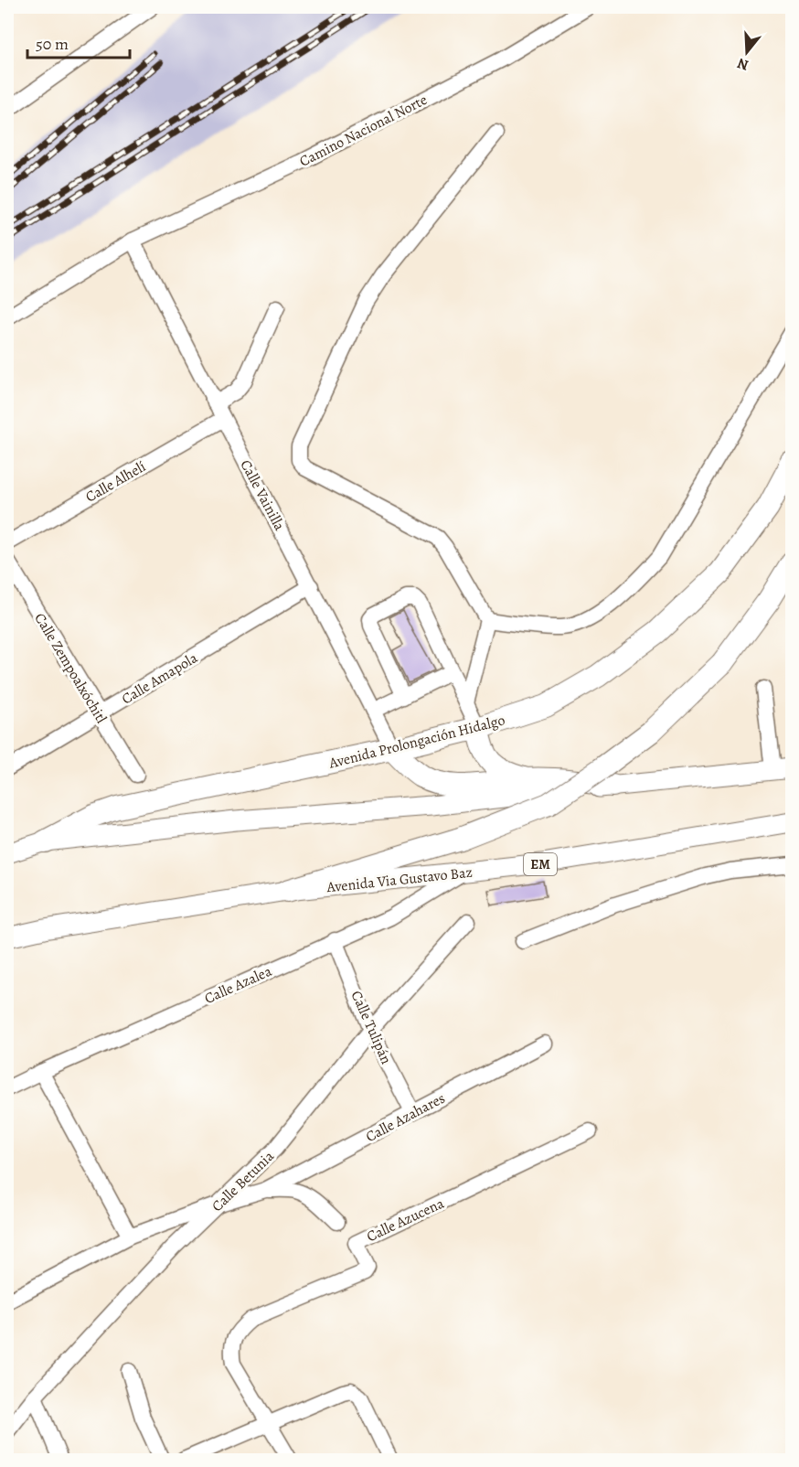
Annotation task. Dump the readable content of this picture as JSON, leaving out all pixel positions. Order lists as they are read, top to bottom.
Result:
{
  "streets": {
    "highway": ["Avenida Prolongación Hidalgo"],
    "main road": ["EM", "Avenida Via Gustavo Baz"],
    "street": [
      "Camino Nacional Norte",
      "Calle Alhelí",
      "Calle Vainilla",
      "Calle Zempoalxóchitl",
      "Calle Amapola",
      "Calle Azalea",
      "Calle Tulipán",
      "Calle Azahares",
      "Calle Betunia",
      "Calle Azucena"
    ]
  },
  "crossings": [
    ["Camino Nacional Norte", "Calle Vainilla"],
    ["Calle Alhelí", "Calle Vainilla"],
    ["Calle Vainilla", "Calle Amapola"],
    ["Calle Vainilla", "Avenida Prolongación Hidalgo"],
    ["Calle Zempoalxóchitl", "Calle Amapola"],
    ["Avenida Via Gustavo Baz", "Calle Azalea"],
    ["Calle Azalea", "Calle Tulipán"],
    ["Calle Tulipán", "Calle Azahares"],
    ["Calle Tulipán", "Calle Betunia"],
    ["Calle Azahares", "Calle Betunia"]
  ],
  "scale_bar": "50 m",
  "north": "bottom"
}
